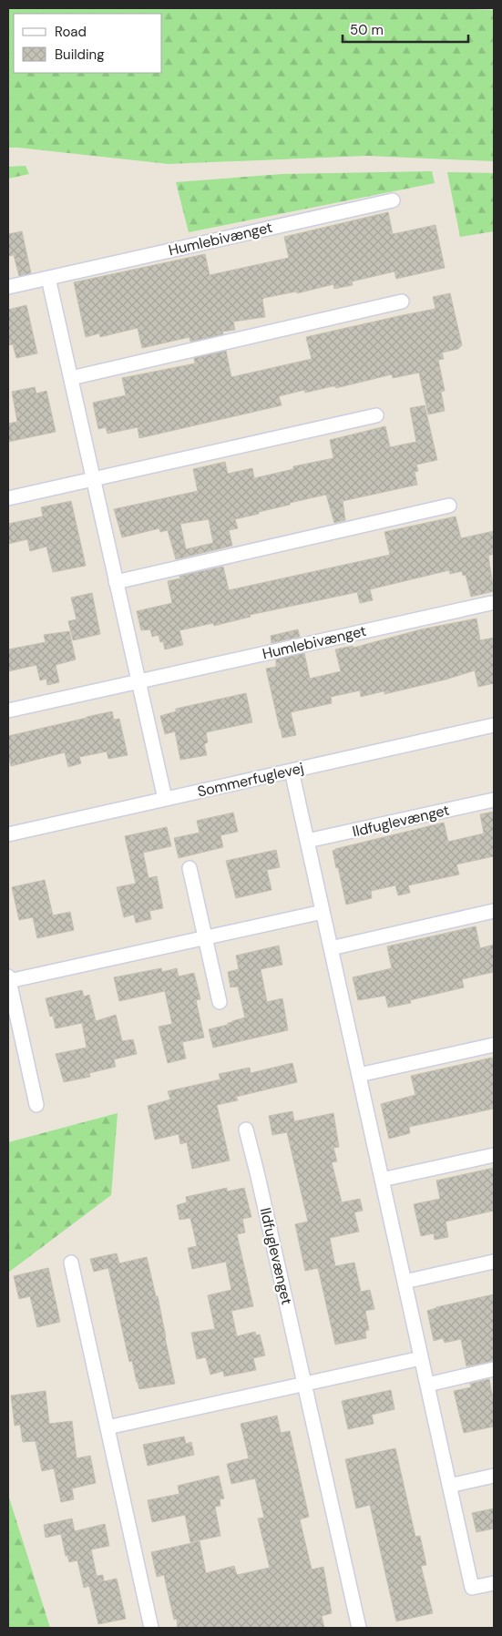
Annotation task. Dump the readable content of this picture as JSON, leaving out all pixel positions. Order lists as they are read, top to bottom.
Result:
{
  "streets": {
    "street": ["Humlebivænget", "Sommerfuglevej", "Ildfuglevænget"]
  },
  "legend": ["Road", "Building"],
  "scale_bar": "50 m"
}
